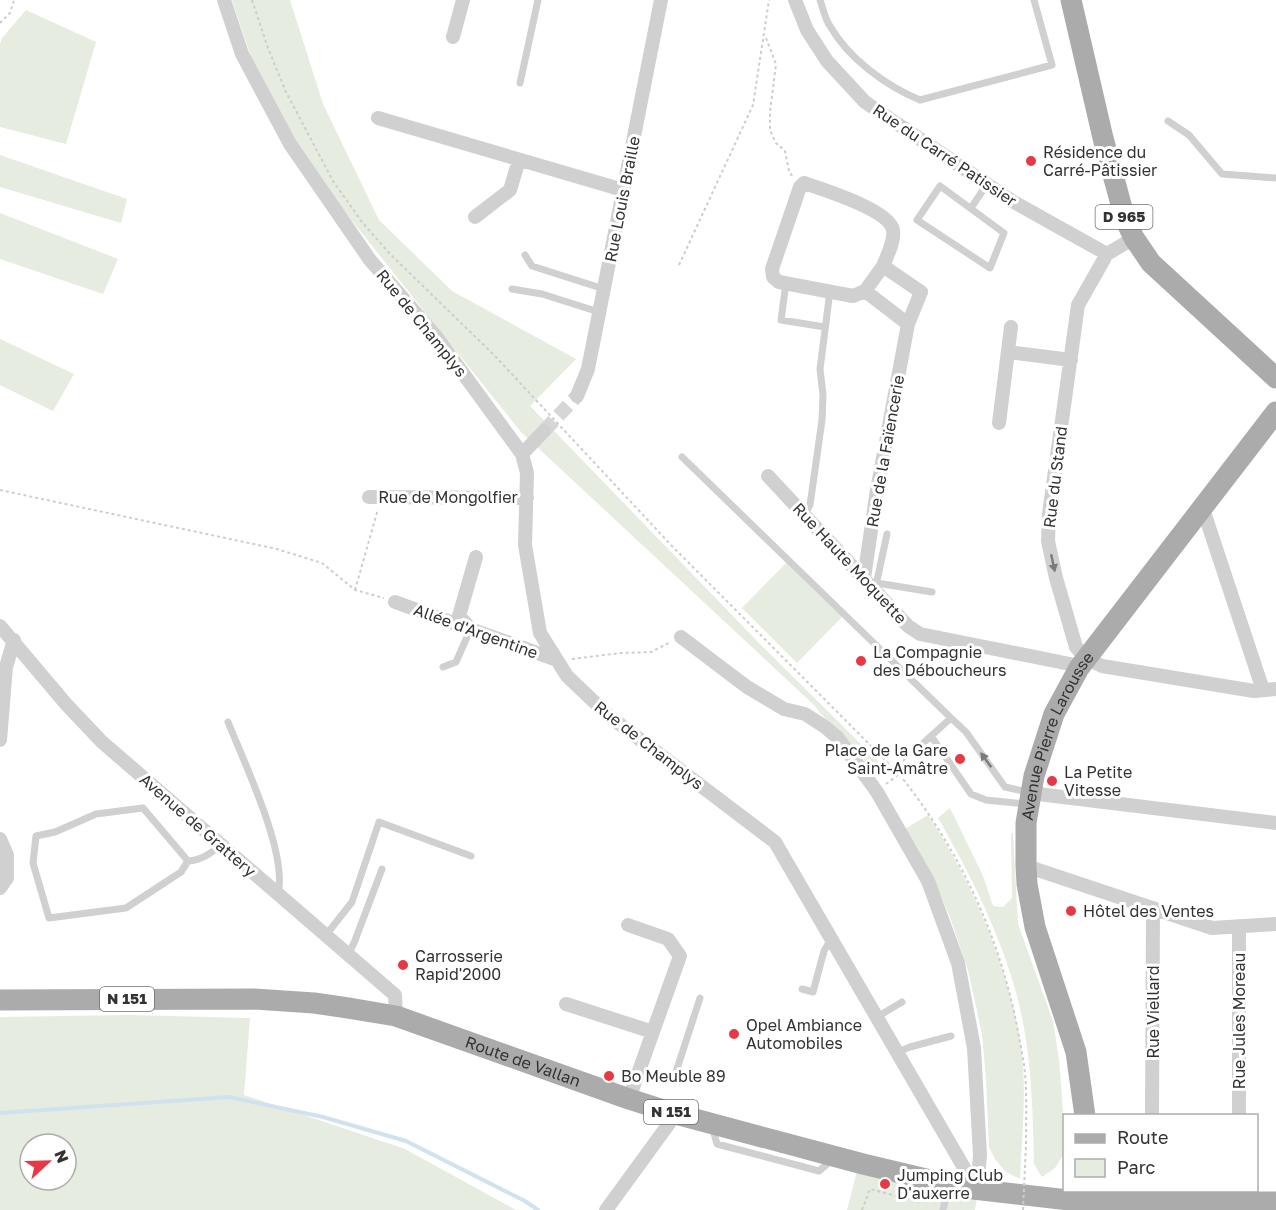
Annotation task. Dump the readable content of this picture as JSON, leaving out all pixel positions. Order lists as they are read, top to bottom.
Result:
{
  "streets": {
    "main road": [
      "D 965",
      "Avenue Pierre Larousse",
      "N 151",
      "Route de Vallan"
    ],
    "street": [
      "Rue du Carré Patissier",
      "Rue Louis Braille",
      "Rue de Champlys",
      "Rue de la Faïencerie",
      "Rue du Stand",
      "Rue de Mongolfier",
      "Rue Haute Moquette",
      "Allée d'Argentine",
      "Avenue de Grattery",
      "Rue Viellard",
      "Rue Jules Moreau"
    ]
  },
  "crossings": [
    ["Rue du Carré Patissier", "Rue du Stand"],
    ["Rue de Champlys", "Rue de Mongolfier"],
    ["Rue de Champlys", "Allée d'Argentine"],
    ["Rue de Champlys", "N 151"],
    ["Rue de Champlys", "Route de Vallan"],
    ["Rue de la Faïencerie", "Rue Haute Moquette"],
    ["Rue du Stand", "Rue Haute Moquette"],
    ["Rue du Stand", "Avenue Pierre Larousse"],
    ["Rue Haute Moquette", "Avenue Pierre Larousse"],
    ["Avenue de Grattery", "Route de Vallan"],
    ["N 151", "Route de Vallan"]
  ],
  "one_way": ["Rue du Stand"],
  "places": [
    "Résidence du Carré-Pâtissier",
    "La Compagnie des Déboucheurs",
    "Place de la Gare Saint-Amâtre",
    "La Petite Vitesse",
    "Hôtel des Ventes",
    "Carrosserie Rapid'2000",
    "Opel Ambiance Automobiles",
    "Bo Meuble 89",
    "Jumping Club D'auxerre"
  ],
  "legend": ["Route", "Parc"],
  "north": "right"
}
